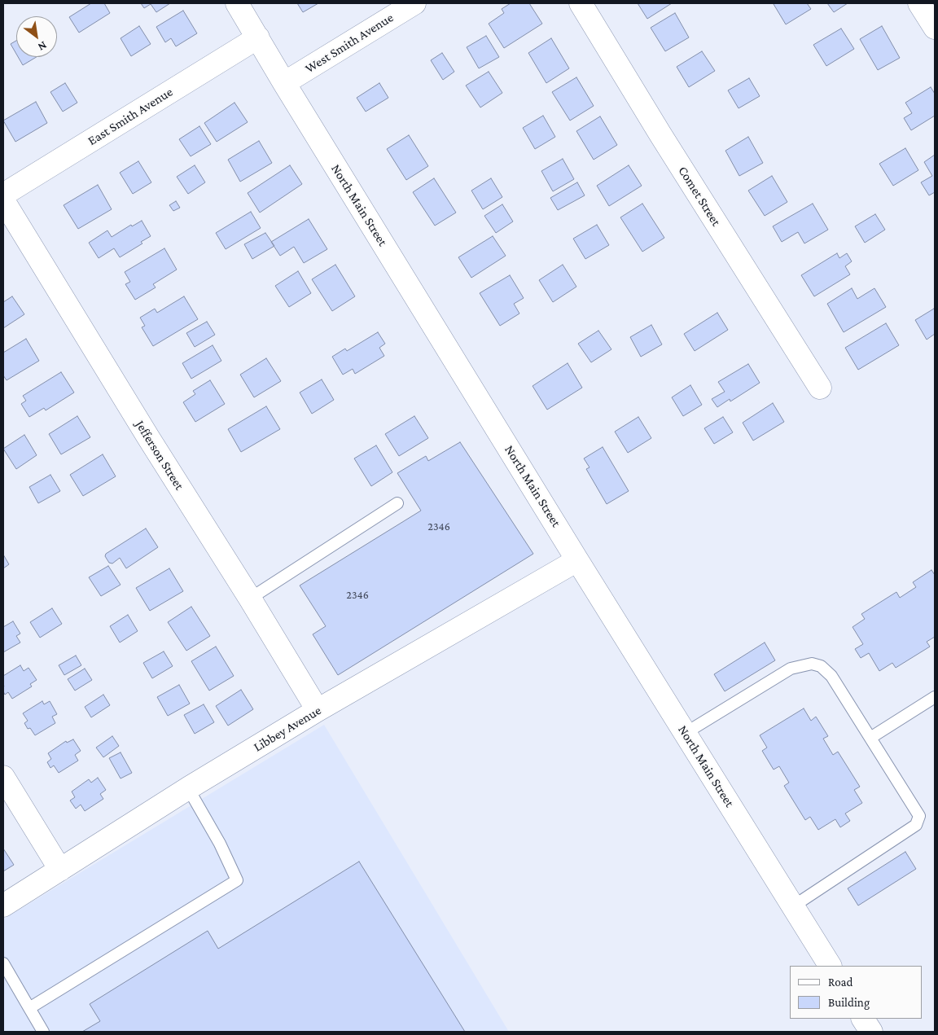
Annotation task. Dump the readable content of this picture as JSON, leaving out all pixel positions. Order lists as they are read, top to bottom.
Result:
{
  "streets": {
    "street": [
      "West Smith Avenue",
      "East Smith Avenue",
      "Comet Street",
      "North Main Street",
      "Jefferson Street",
      "Libbey Avenue"
    ]
  },
  "crossings": [
    ["West Smith Avenue", "North Main Street"],
    ["East Smith Avenue", "North Main Street"],
    ["North Main Street", "Libbey Avenue"],
    ["Jefferson Street", "Libbey Avenue"]
  ],
  "house_numbers": ["2346", "2346"],
  "legend": ["Road", "Building"],
  "north": "bottom right"
}
